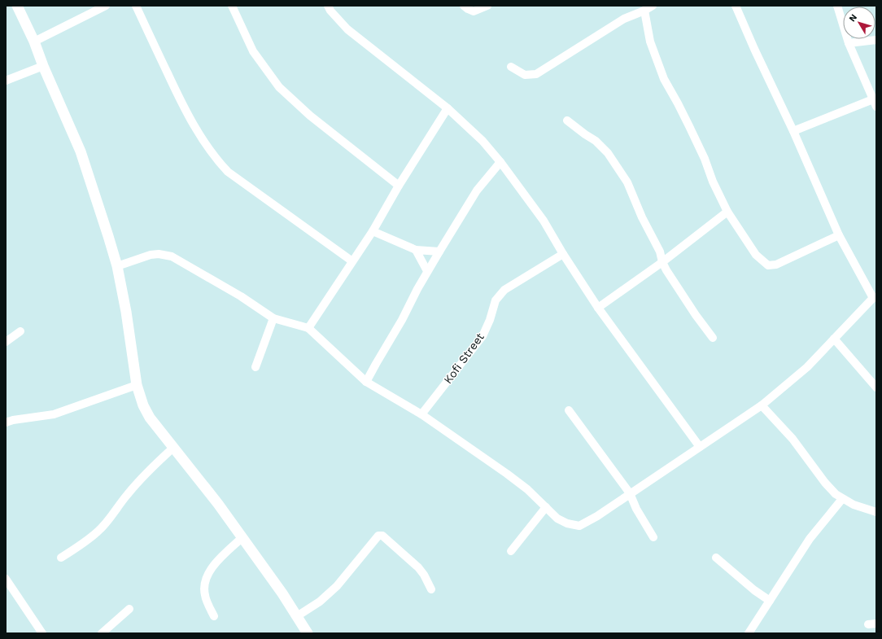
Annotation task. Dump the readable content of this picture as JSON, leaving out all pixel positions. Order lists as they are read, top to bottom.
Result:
{
  "streets": {
    "street": ["Kofi Street"]
  },
  "north": "top left"
}
